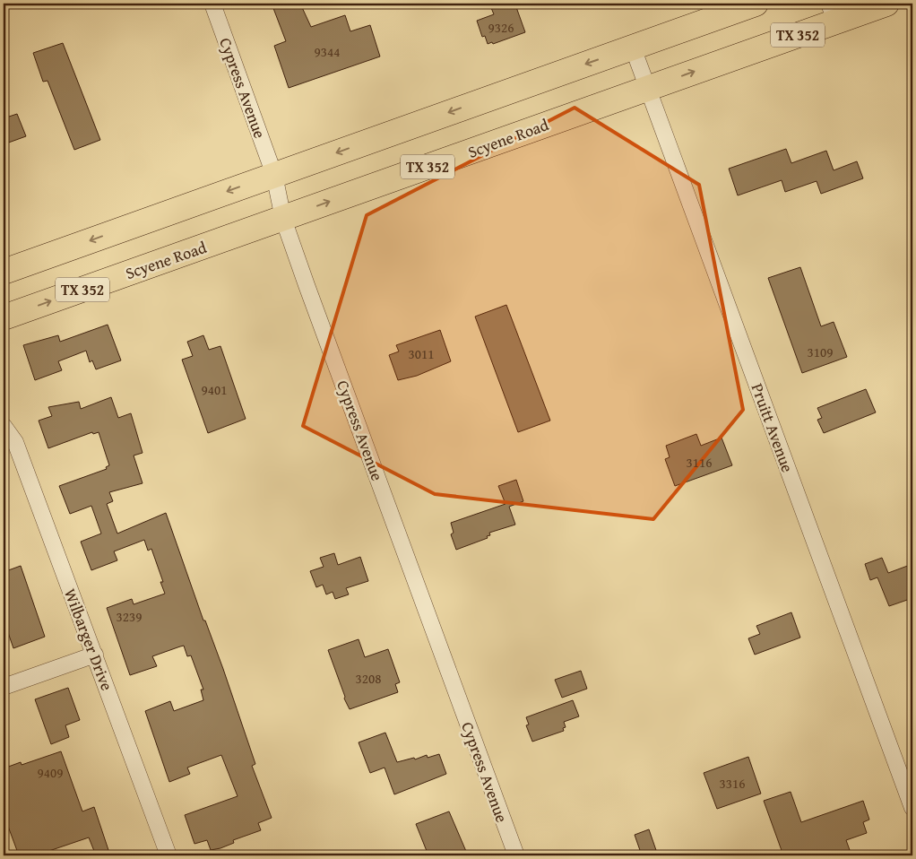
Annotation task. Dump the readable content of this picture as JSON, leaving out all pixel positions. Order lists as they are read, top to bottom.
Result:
{
  "streets": {
    "main road": ["TX 352", "Scyene Road"],
    "street": ["Cypress Avenue", "Pruitt Avenue", "Wilbarger Drive"]
  },
  "crossings": [
    ["TX 352", "Cypress Avenue"],
    ["TX 352", "Pruitt Avenue"],
    ["Cypress Avenue", "Scyene Road"],
    ["Scyene Road", "Pruitt Avenue"]
  ],
  "house_numbers": [
    "9326",
    "9344",
    "3109",
    "3011",
    "9401",
    "3116",
    "3239",
    "3208",
    "9409",
    "3316"
  ]
}
